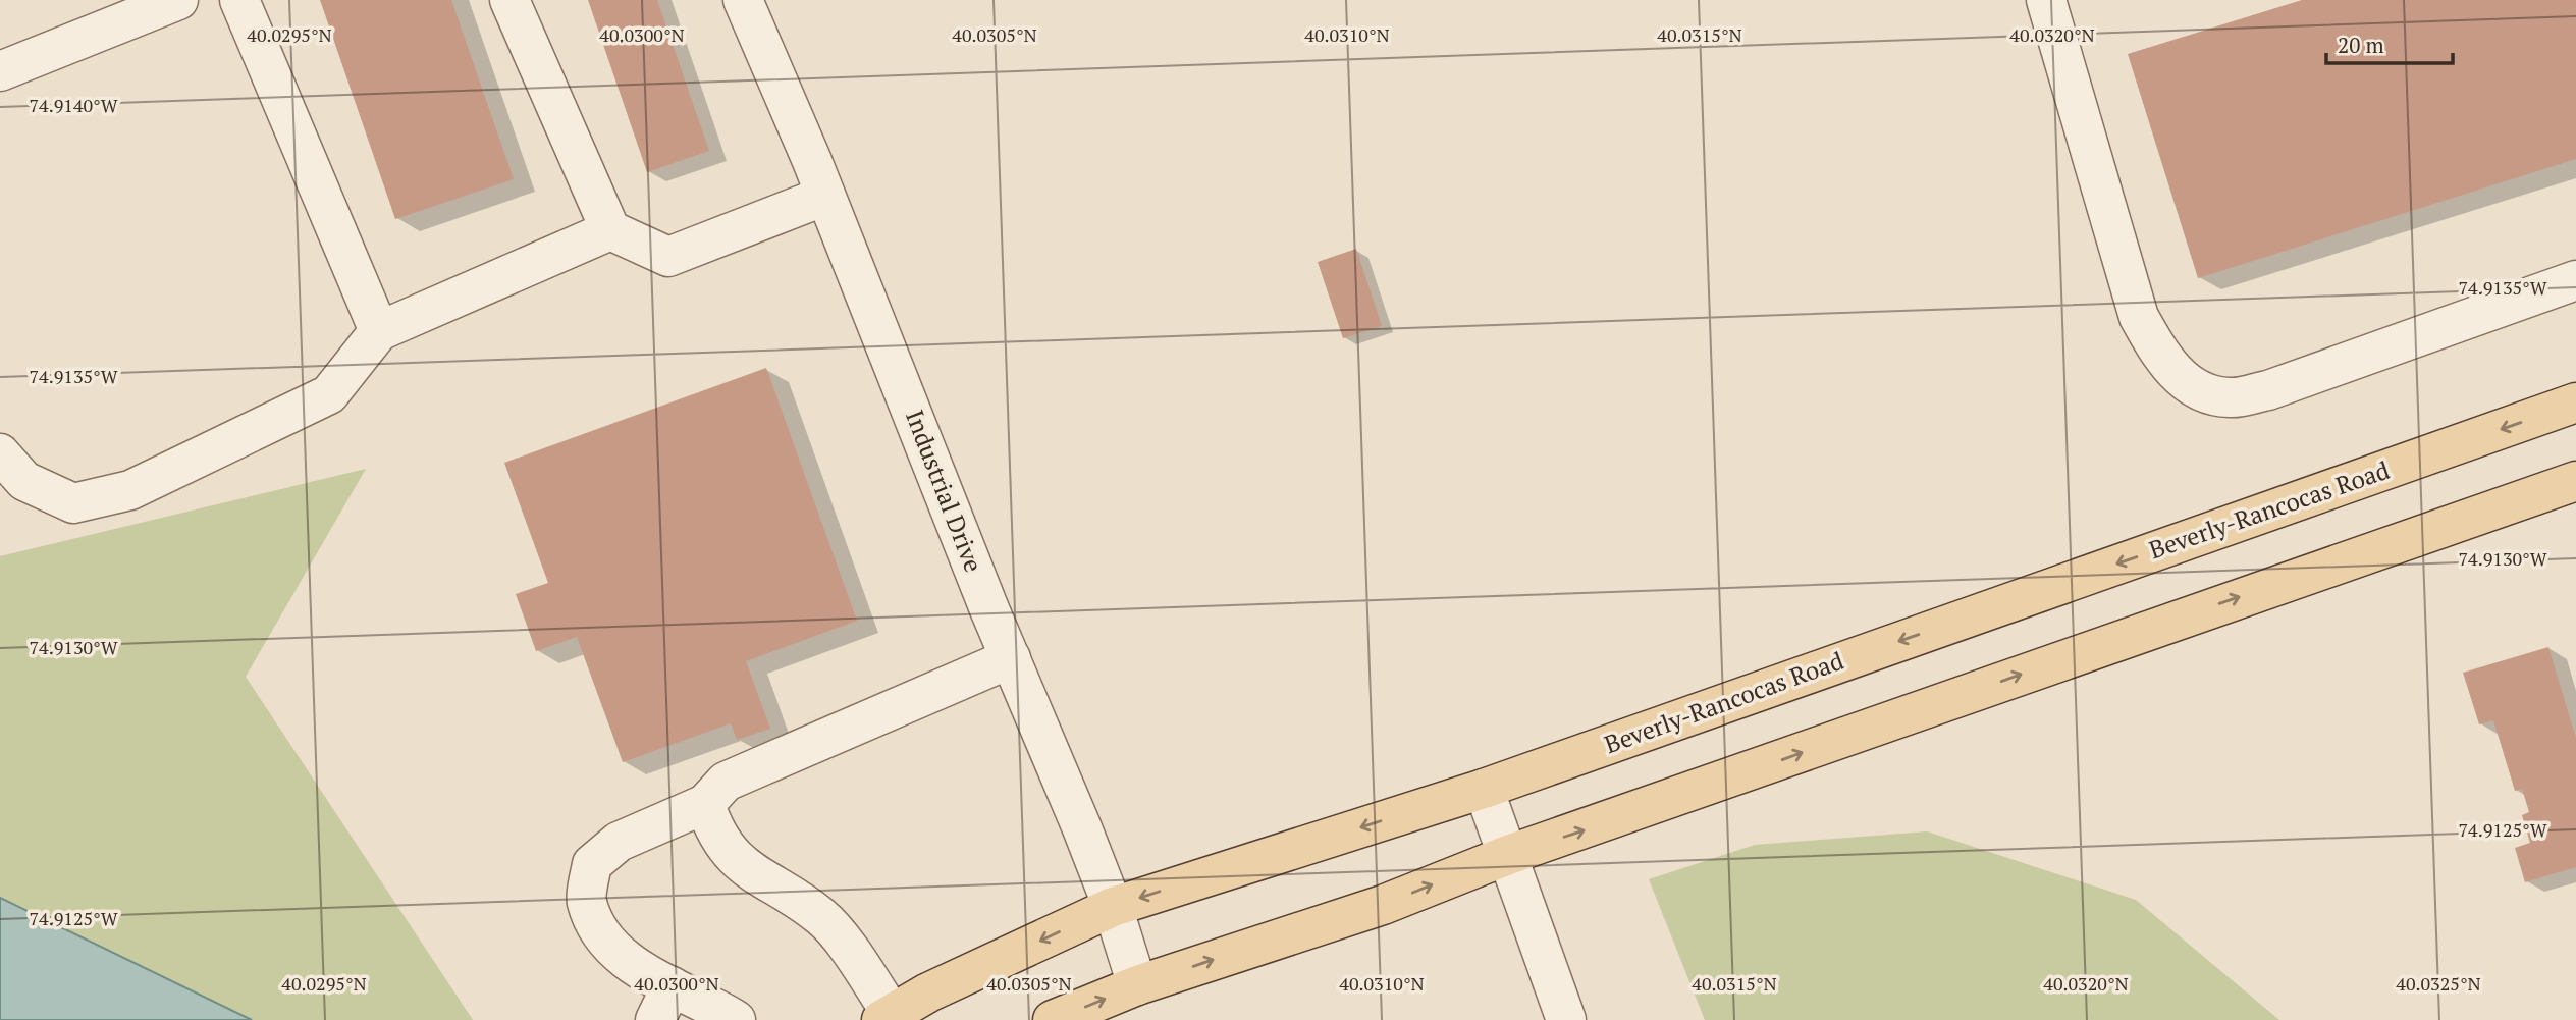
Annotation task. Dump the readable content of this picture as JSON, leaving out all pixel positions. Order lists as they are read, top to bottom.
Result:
{
  "streets": {
    "main road": ["Beverly-Rancocas Road"],
    "street": ["Industrial Drive"]
  },
  "crossings": [
    ["Industrial Drive", "Beverly-Rancocas Road"]
  ],
  "scale_bar": "20 m",
  "coordinates": [
    "40.0295°N",
    "40.0300°N",
    "40.0305°N",
    "40.0310°N",
    "40.0315°N",
    "40.0320°N",
    "74.9140°W",
    "74.9135°W",
    "74.9130°W",
    "74.9125°W",
    "40.0325°N"
  ]
}
